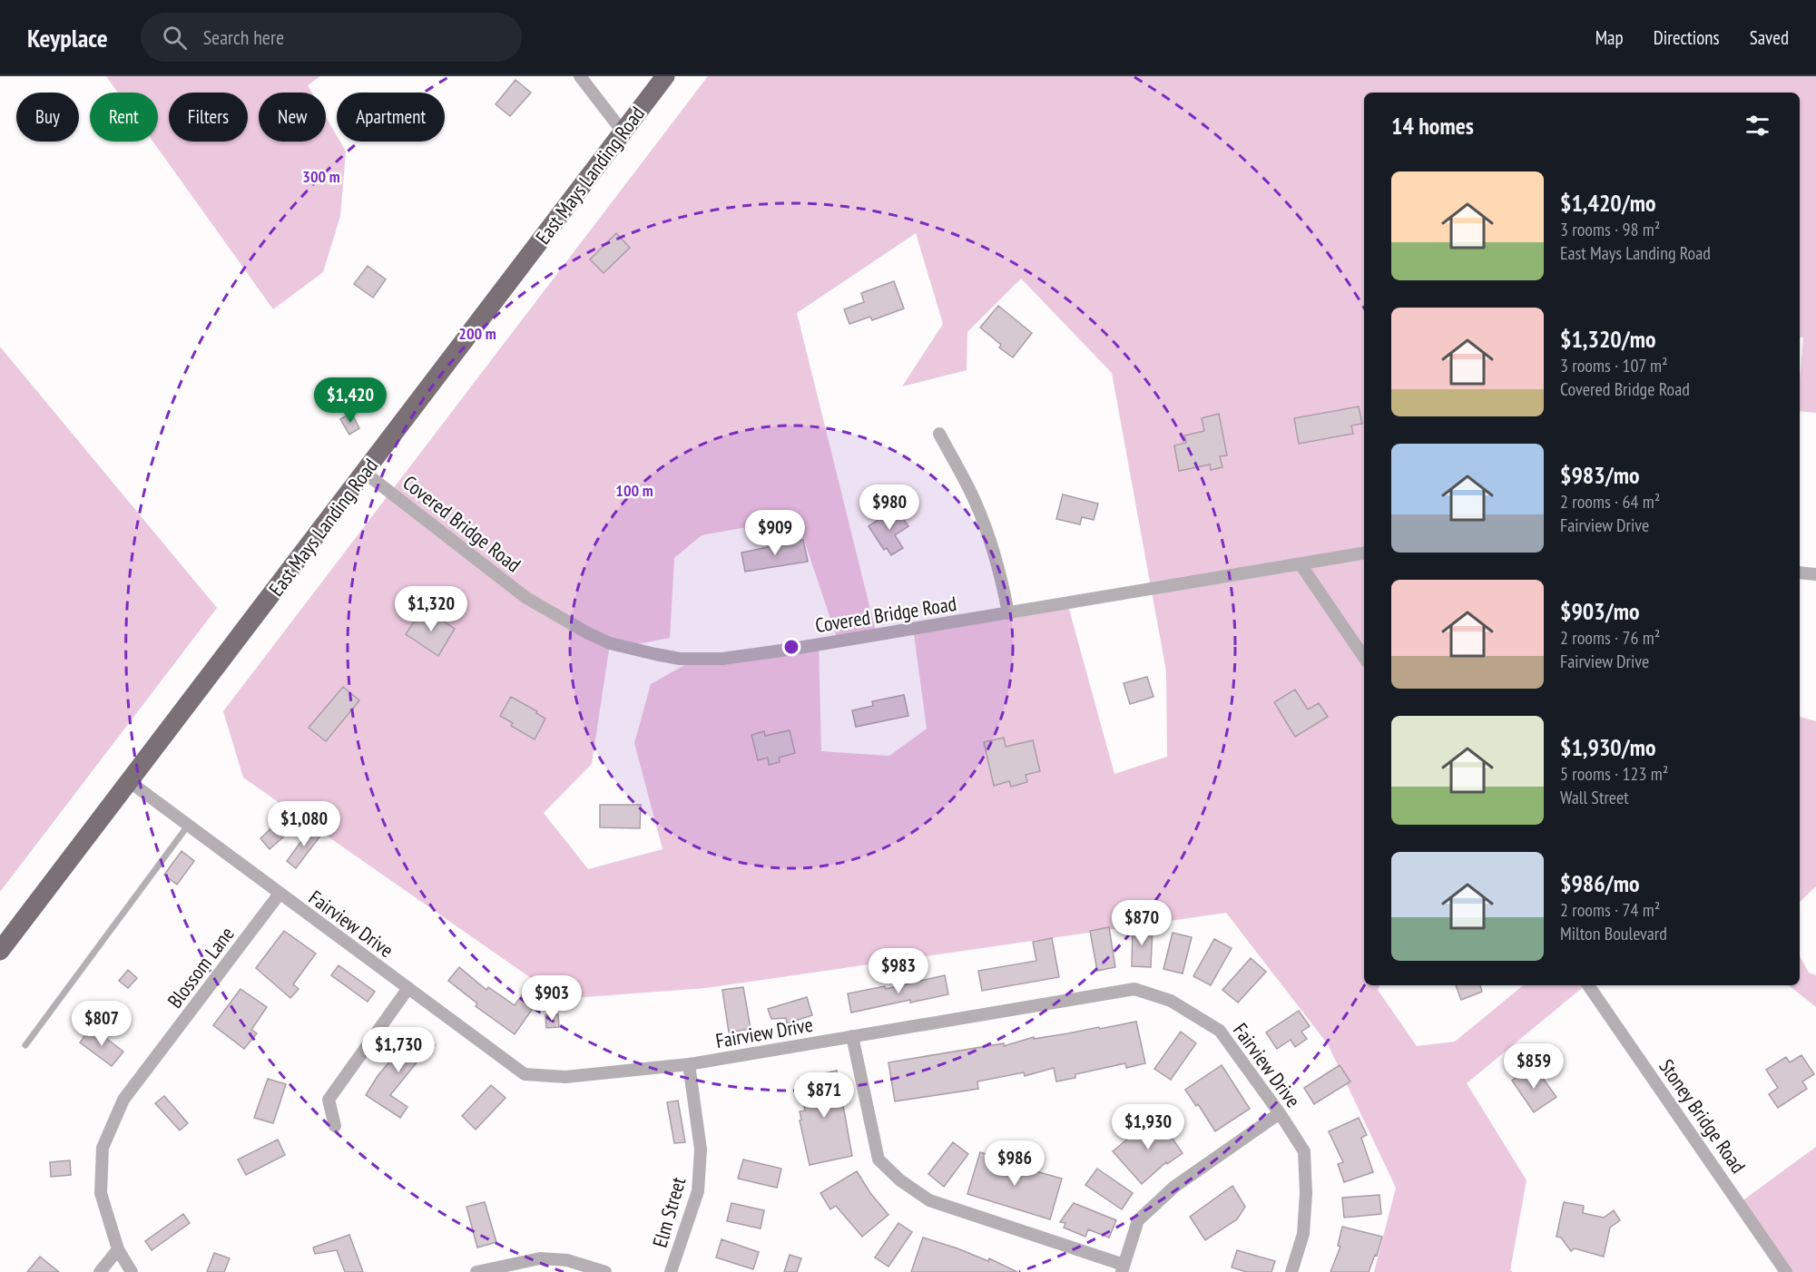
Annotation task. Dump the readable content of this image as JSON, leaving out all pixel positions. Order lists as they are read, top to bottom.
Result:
{
  "streets": {
    "main road": ["East Mays Landing Road"],
    "street": [
      "Covered Bridge Road",
      "Fairview Drive",
      "Blossom Lane",
      "Stoney Bridge Road",
      "Elm Street"
    ]
  },
  "crossings": [
    ["East Mays Landing Road", "Covered Bridge Road"],
    ["East Mays Landing Road", "Fairview Drive"],
    ["Fairview Drive", "Blossom Lane"],
    ["Fairview Drive", "Elm Street"]
  ],
  "page": {
    "header": "Keyplace",
    "search": "Search here",
    "nav": ["Map", "Directions", "Saved"],
    "chip": [
      "Buy",
      "Rent",
      "Filters",
      "New",
      "Apartment"
    ],
    "heading": "14 homes",
    "list": [
      {
        "name": "$1,420/mo",
        "note": "3 rooms · 98 m² · East Mays Landing Road"
      },
      {
        "name": "$1,320/mo",
        "note": "3 rooms · 107 m² · Covered Bridge Road"
      },
      {
        "name": "$983/mo",
        "note": "2 rooms · 64 m² · Fairview Drive"
      },
      {
        "name": "$903/mo",
        "note": "2 rooms · 76 m² · Fairview Drive"
      },
      {
        "name": "$1,930/mo",
        "note": "5 rooms · 123 m² · Wall Street"
      },
      {
        "name": "$986/mo",
        "note": "2 rooms · 74 m² · Milton Boulevard"
      }
    ],
    "price": [
      "$1,420",
      "$980",
      "$909",
      "$1,320",
      "$1,080",
      "$870",
      "$983",
      "$903",
      "$807",
      "$1,730",
      "$859",
      "$871",
      "$1,930",
      "$986"
    ]
  },
  "rings": ["300 m", "200 m", "100 m"]
}
